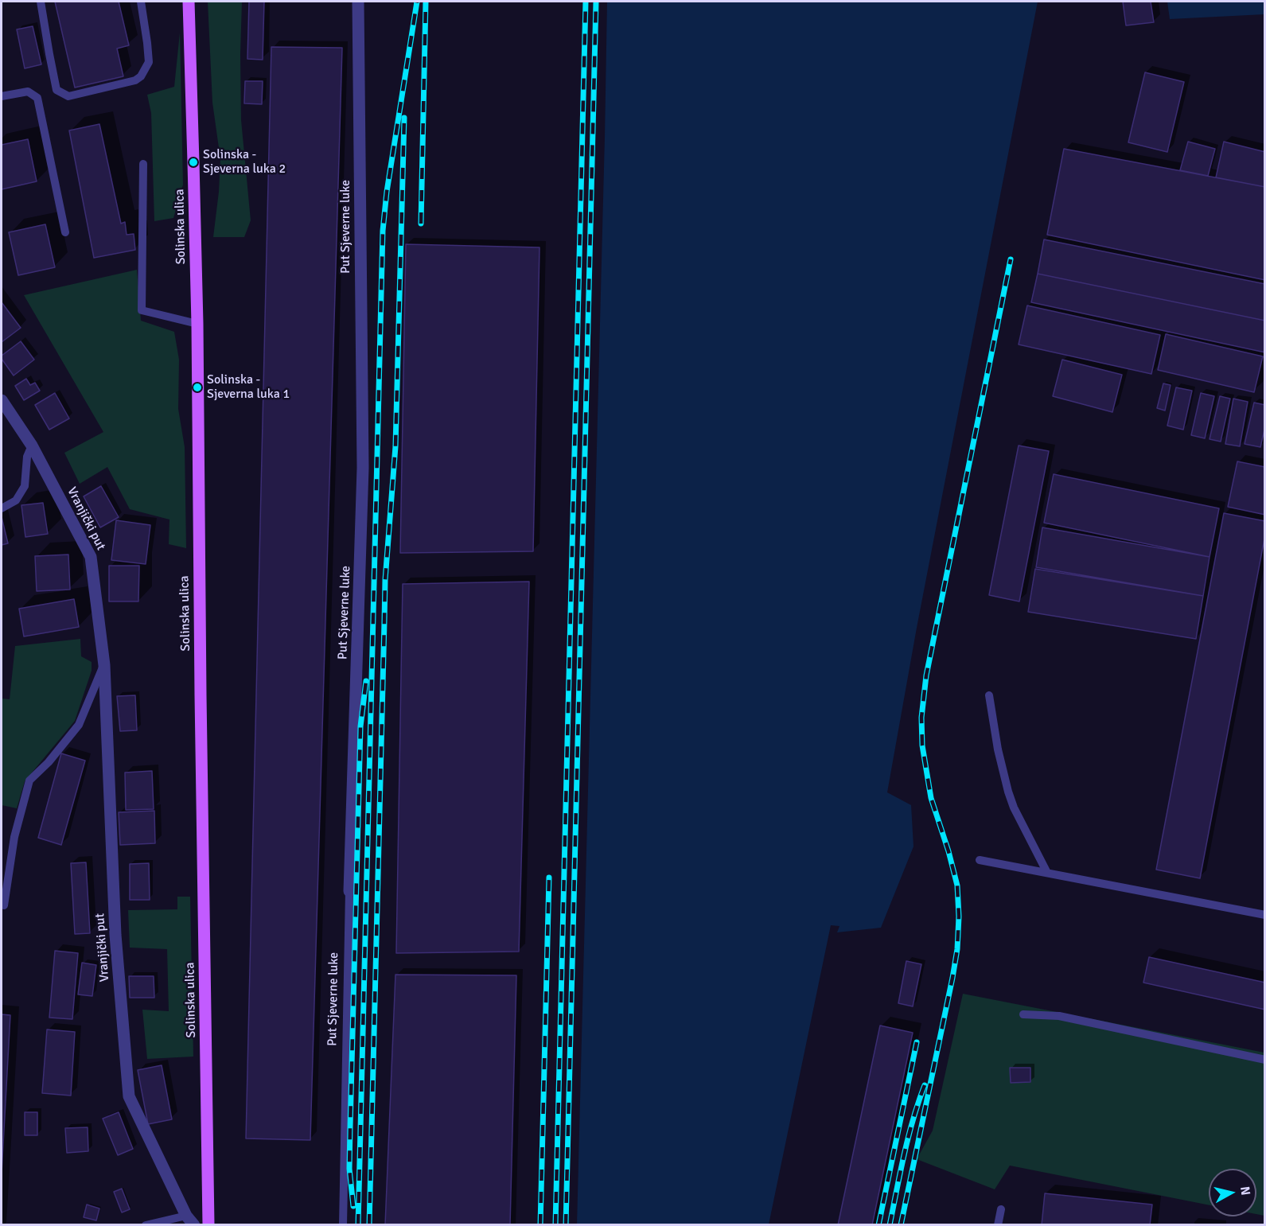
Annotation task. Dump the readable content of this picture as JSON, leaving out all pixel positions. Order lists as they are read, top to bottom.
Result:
{
  "streets": {
    "main road": ["Solinska ulica"],
    "street": ["Put Sjeverne luke", "Vranjički put"]
  },
  "places": ["Solinska - Sjeverna luka 2", "Solinska - Sjeverna luka 1"],
  "north": "right"
}
